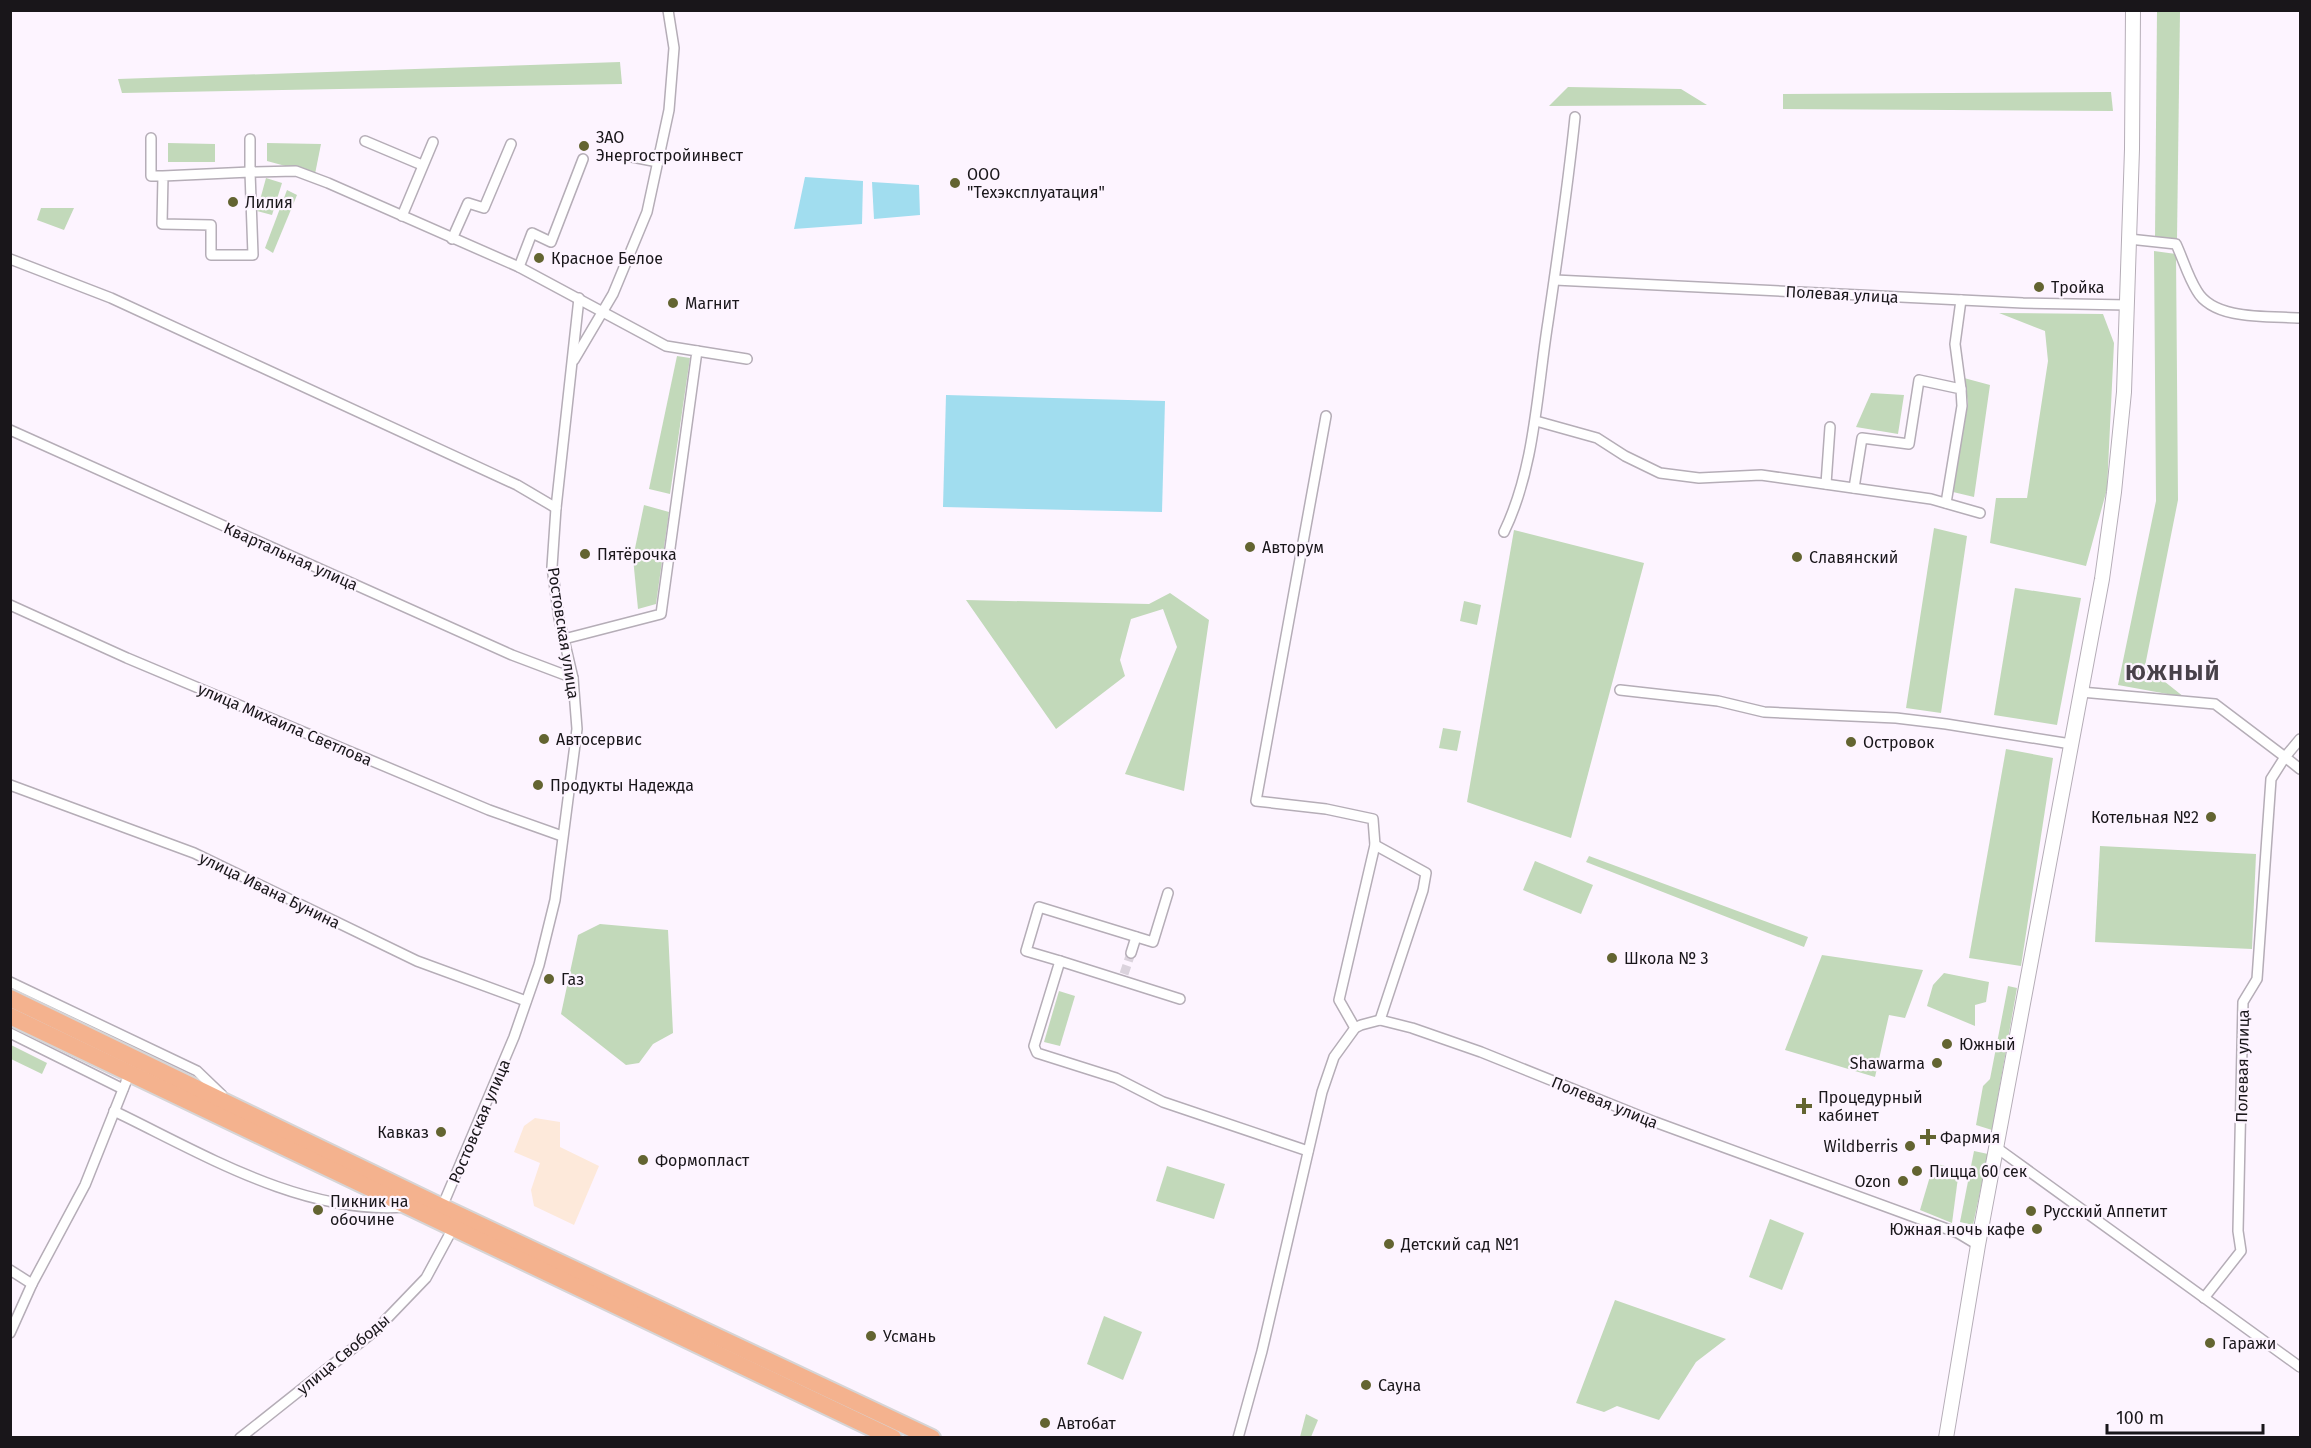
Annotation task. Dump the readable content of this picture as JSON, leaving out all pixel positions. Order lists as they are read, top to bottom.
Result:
{
  "streets": {
    "street": [
      "Полевая улица",
      "Квартальная улица",
      "Ростовская улица",
      "улица Михаила Светлова",
      "улица Ивана Бунина",
      "улица Свободы"
    ]
  },
  "crossings": [
    ["Квартальная улица", "Ростовская улица"],
    ["Ростовская улица", "улица Михаила Светлова"],
    ["Ростовская улица", "улица Ивана Бунина"]
  ],
  "districts": ["ЮЖНЫЙ"],
  "places": {
    "other": [
      "ЗАО Энергостройинвест",
      "ООО \"Техэксплуатация\"",
      "Лилия",
      "Красное Белое",
      "Тройка",
      "Магнит",
      "Авторум",
      "Пятёрочка",
      "Славянский",
      "Автосервис",
      "Островок",
      "Продукты Надежда",
      "Котельная №2",
      "Школа № 3",
      "Газ",
      "Южный",
      "Shawarma",
      "Кавказ",
      "Wildberris",
      "Формопласт",
      "Пицца 60 сек",
      "Ozon",
      "Пикник на обочине",
      "Русский Аппетит",
      "Южная ночь кафе",
      "Детский сад №1",
      "Усмань",
      "Гаражи",
      "Сауна",
      "Автобат"
    ],
    "health": ["Процедурный кабинет", "Фармия"]
  },
  "scale_bar": "100 m"
}
